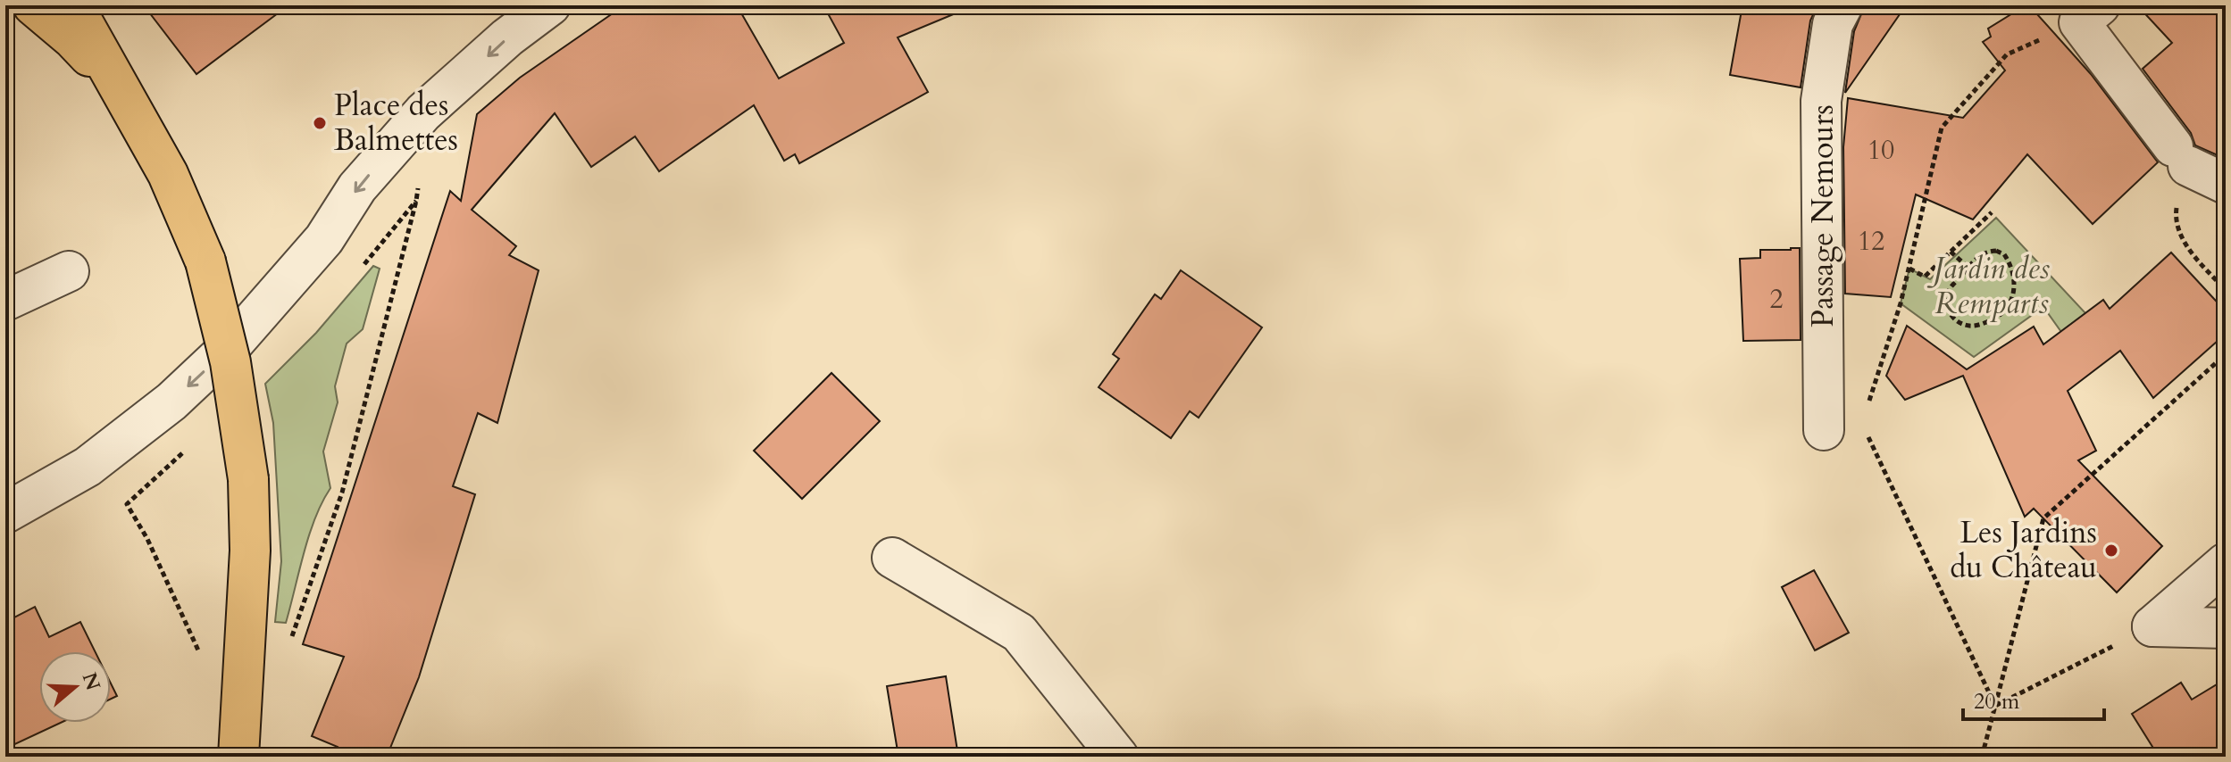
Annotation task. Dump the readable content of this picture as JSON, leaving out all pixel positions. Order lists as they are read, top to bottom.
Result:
{
  "streets": {
    "street": ["Passage Nemours"]
  },
  "parks": ["Jardin des Remparts"],
  "places": ["Place des Balmettes", "Les Jardins du Château"],
  "house_numbers": ["10", "12", "2"],
  "scale_bar": "20 m",
  "north": "right"
}
